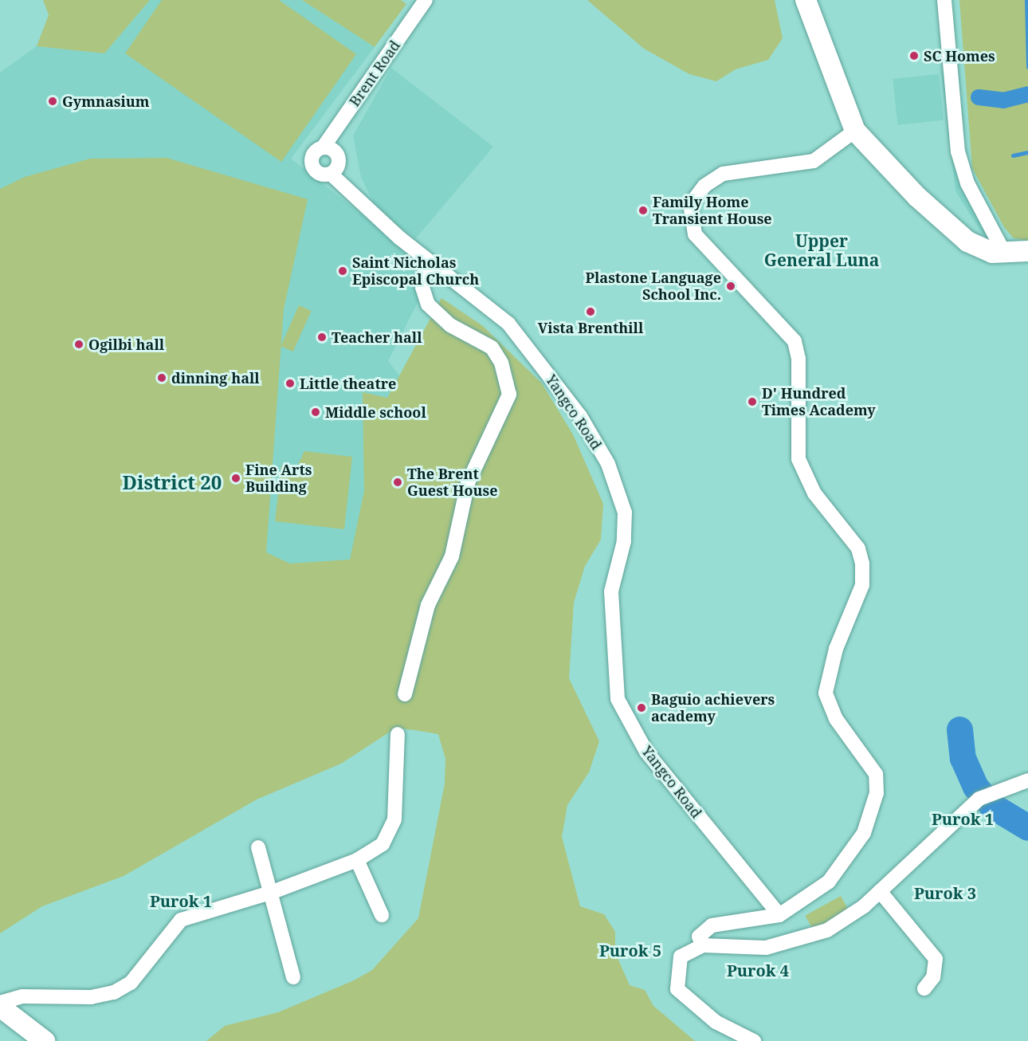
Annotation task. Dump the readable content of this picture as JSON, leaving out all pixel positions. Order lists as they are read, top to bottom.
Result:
{
  "streets": {
    "street": ["Brent Road", "Yangco Road"]
  },
  "crossings": [
    ["Brent Road", "Yangco Road"]
  ],
  "districts": [
    "Upper General Luna",
    "District 20",
    "Purok 1",
    "Purok 3",
    "Purok 1",
    "Purok 5",
    "Purok 4"
  ],
  "places": [
    "SC Homes",
    "Gymnasium",
    "Family Home Transient House",
    "Saint Nicholas Episcopal Church",
    "Plastone Language School Inc.",
    "Vista Brenthill",
    "Teacher hall",
    "Ogilbi hall",
    "dinning hall",
    "Little theatre",
    "D' Hundred Times Academy",
    "Middle school",
    "Fine Arts Building",
    "The Brent Guest House",
    "Baguio achievers academy"
  ]
}
